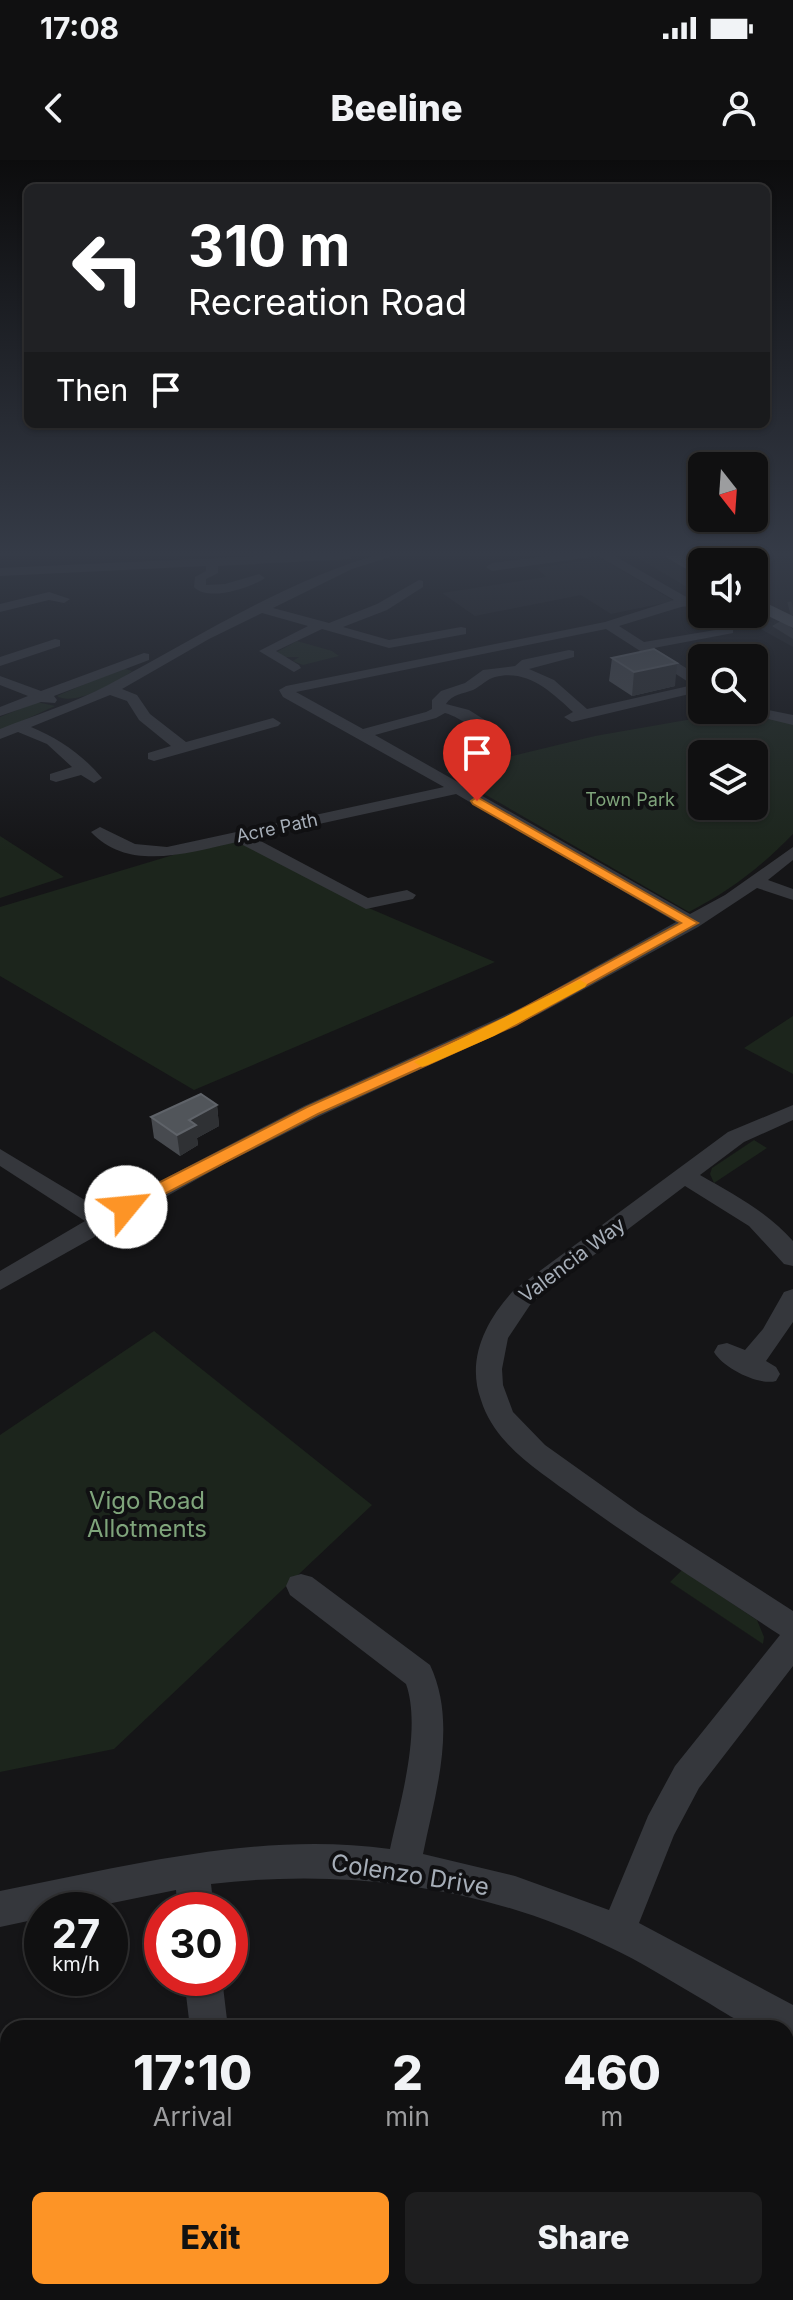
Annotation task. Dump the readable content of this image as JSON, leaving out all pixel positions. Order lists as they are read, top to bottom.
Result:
{
  "streets": {
    "street": ["Acre Path", "Valencia Way", "Colenzo Drive"]
  },
  "parks": ["Town Park", "Vigo Road Allotments"],
  "north": "bottom",
  "page": {
    "status": "17:08",
    "header": "Beeline",
    "turn": ["310 m", "Recreation Road"],
    "then": "Then",
    "speed": "27 km/h",
    "limit": "30",
    "eta": [
      "17:10",
      "Arrival",
      "2",
      "min",
      "460",
      "m"
    ],
    "buttons": ["Exit", "Share"]
  }
}
